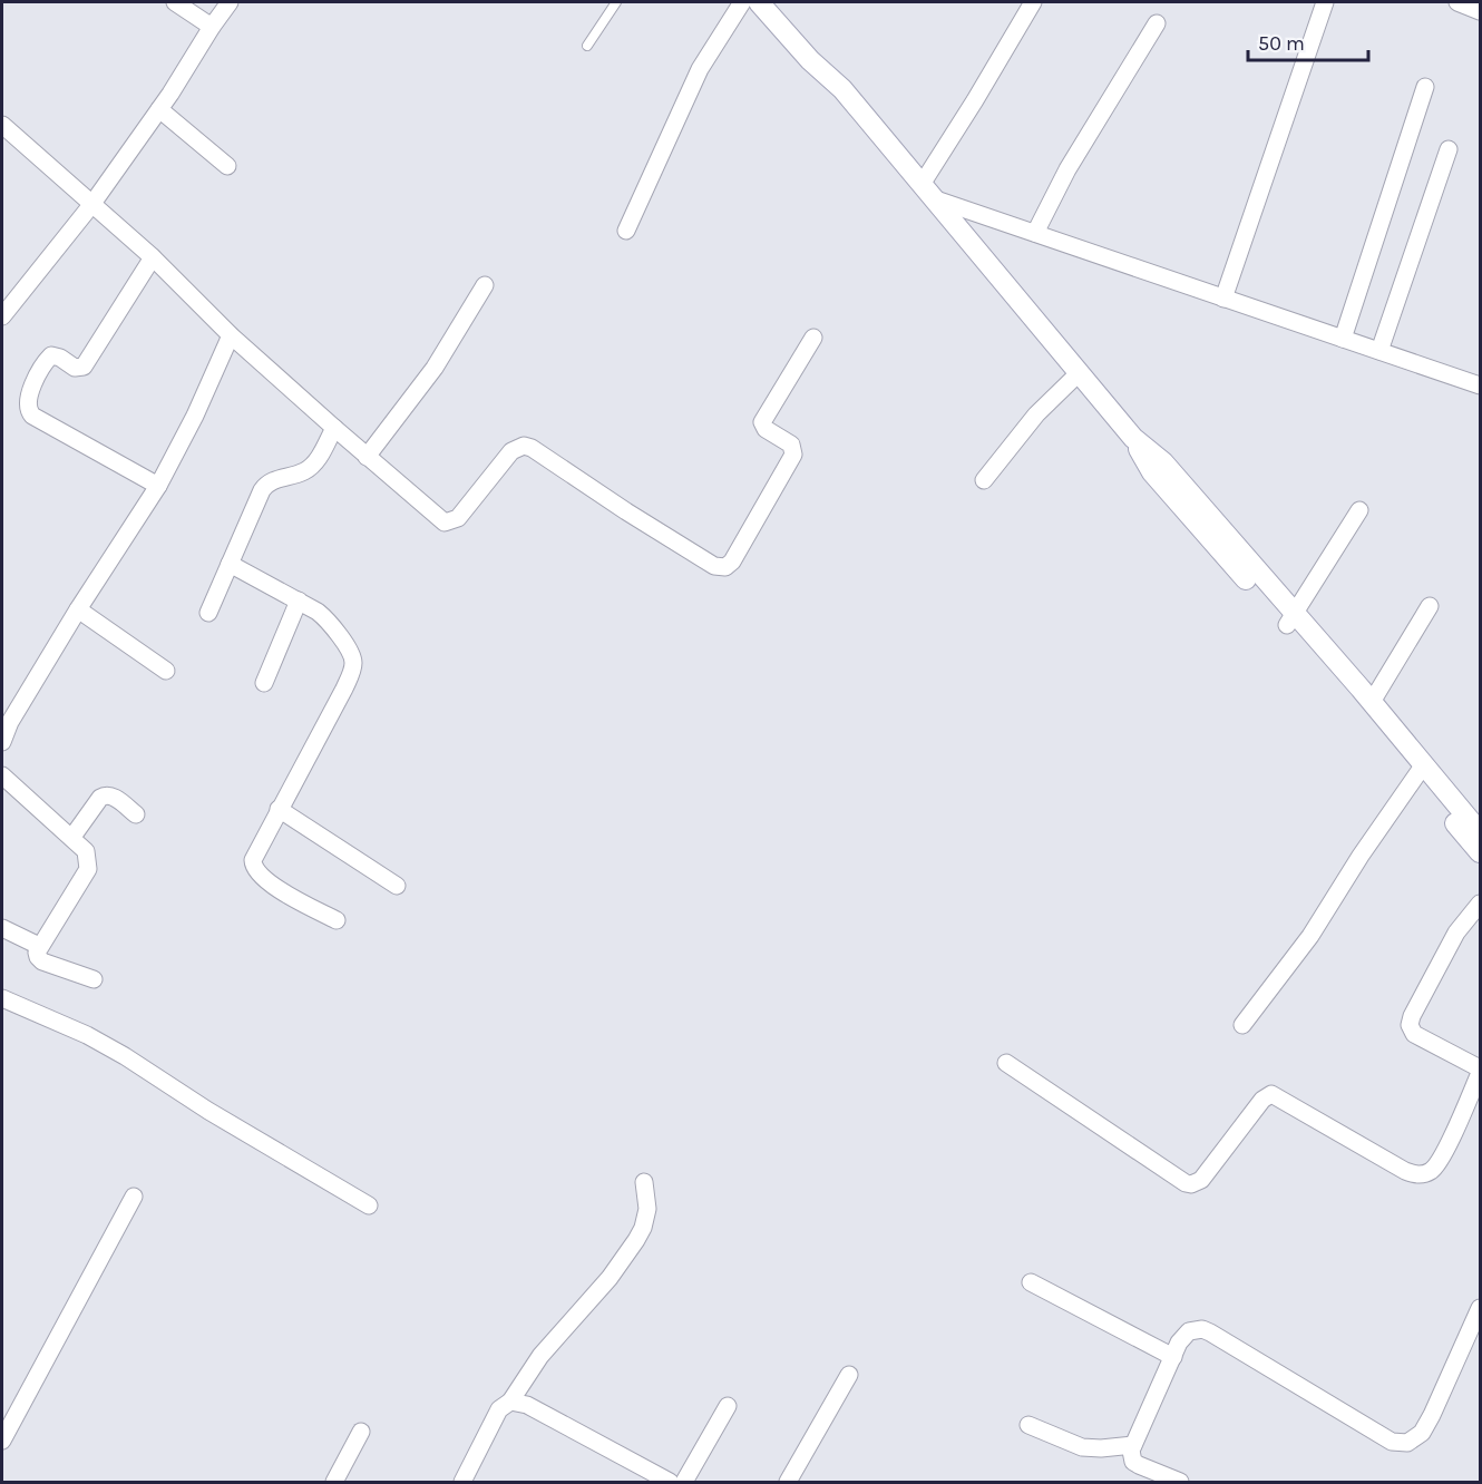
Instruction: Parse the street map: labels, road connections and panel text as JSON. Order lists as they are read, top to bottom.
{
  "scale_bar": "50 m"
}
